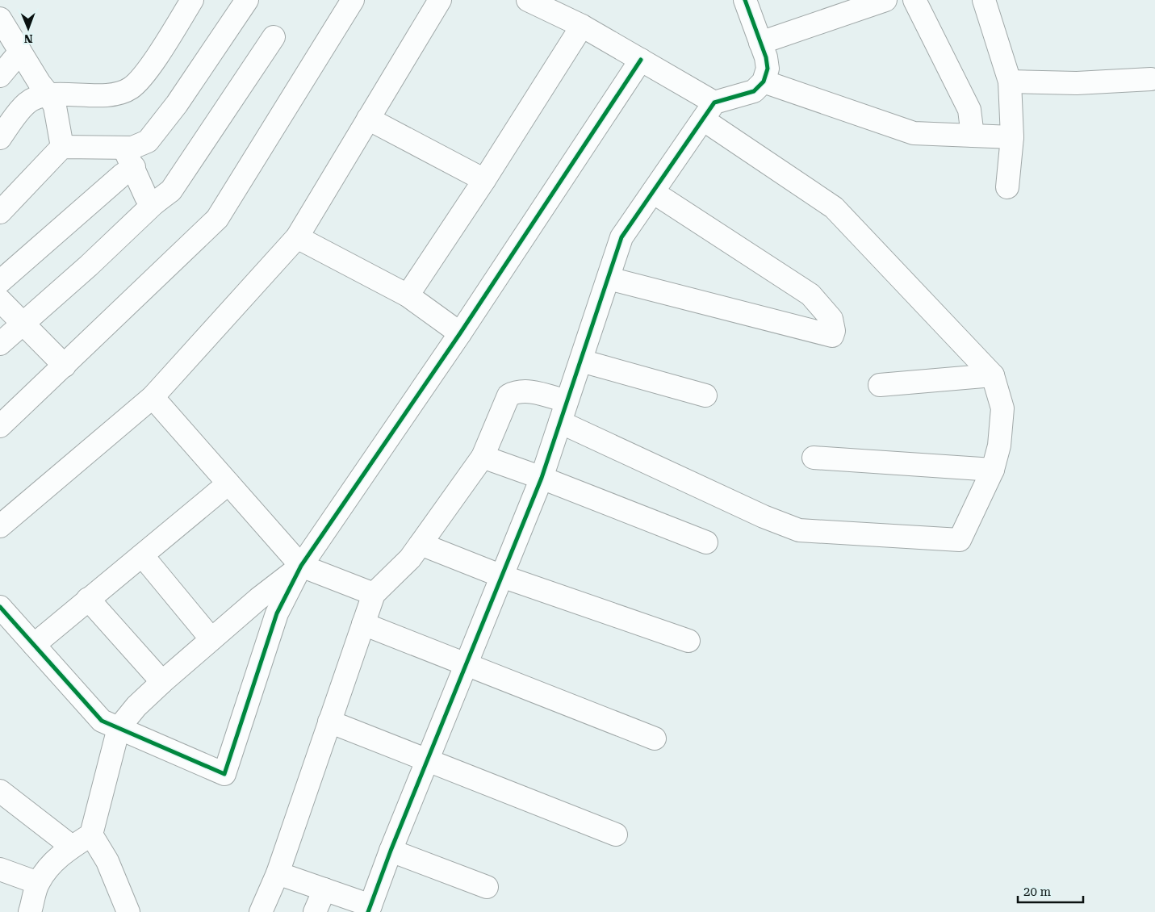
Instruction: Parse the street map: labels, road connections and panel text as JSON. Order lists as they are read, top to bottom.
{
  "scale_bar": "20 m",
  "north": "bottom"
}
